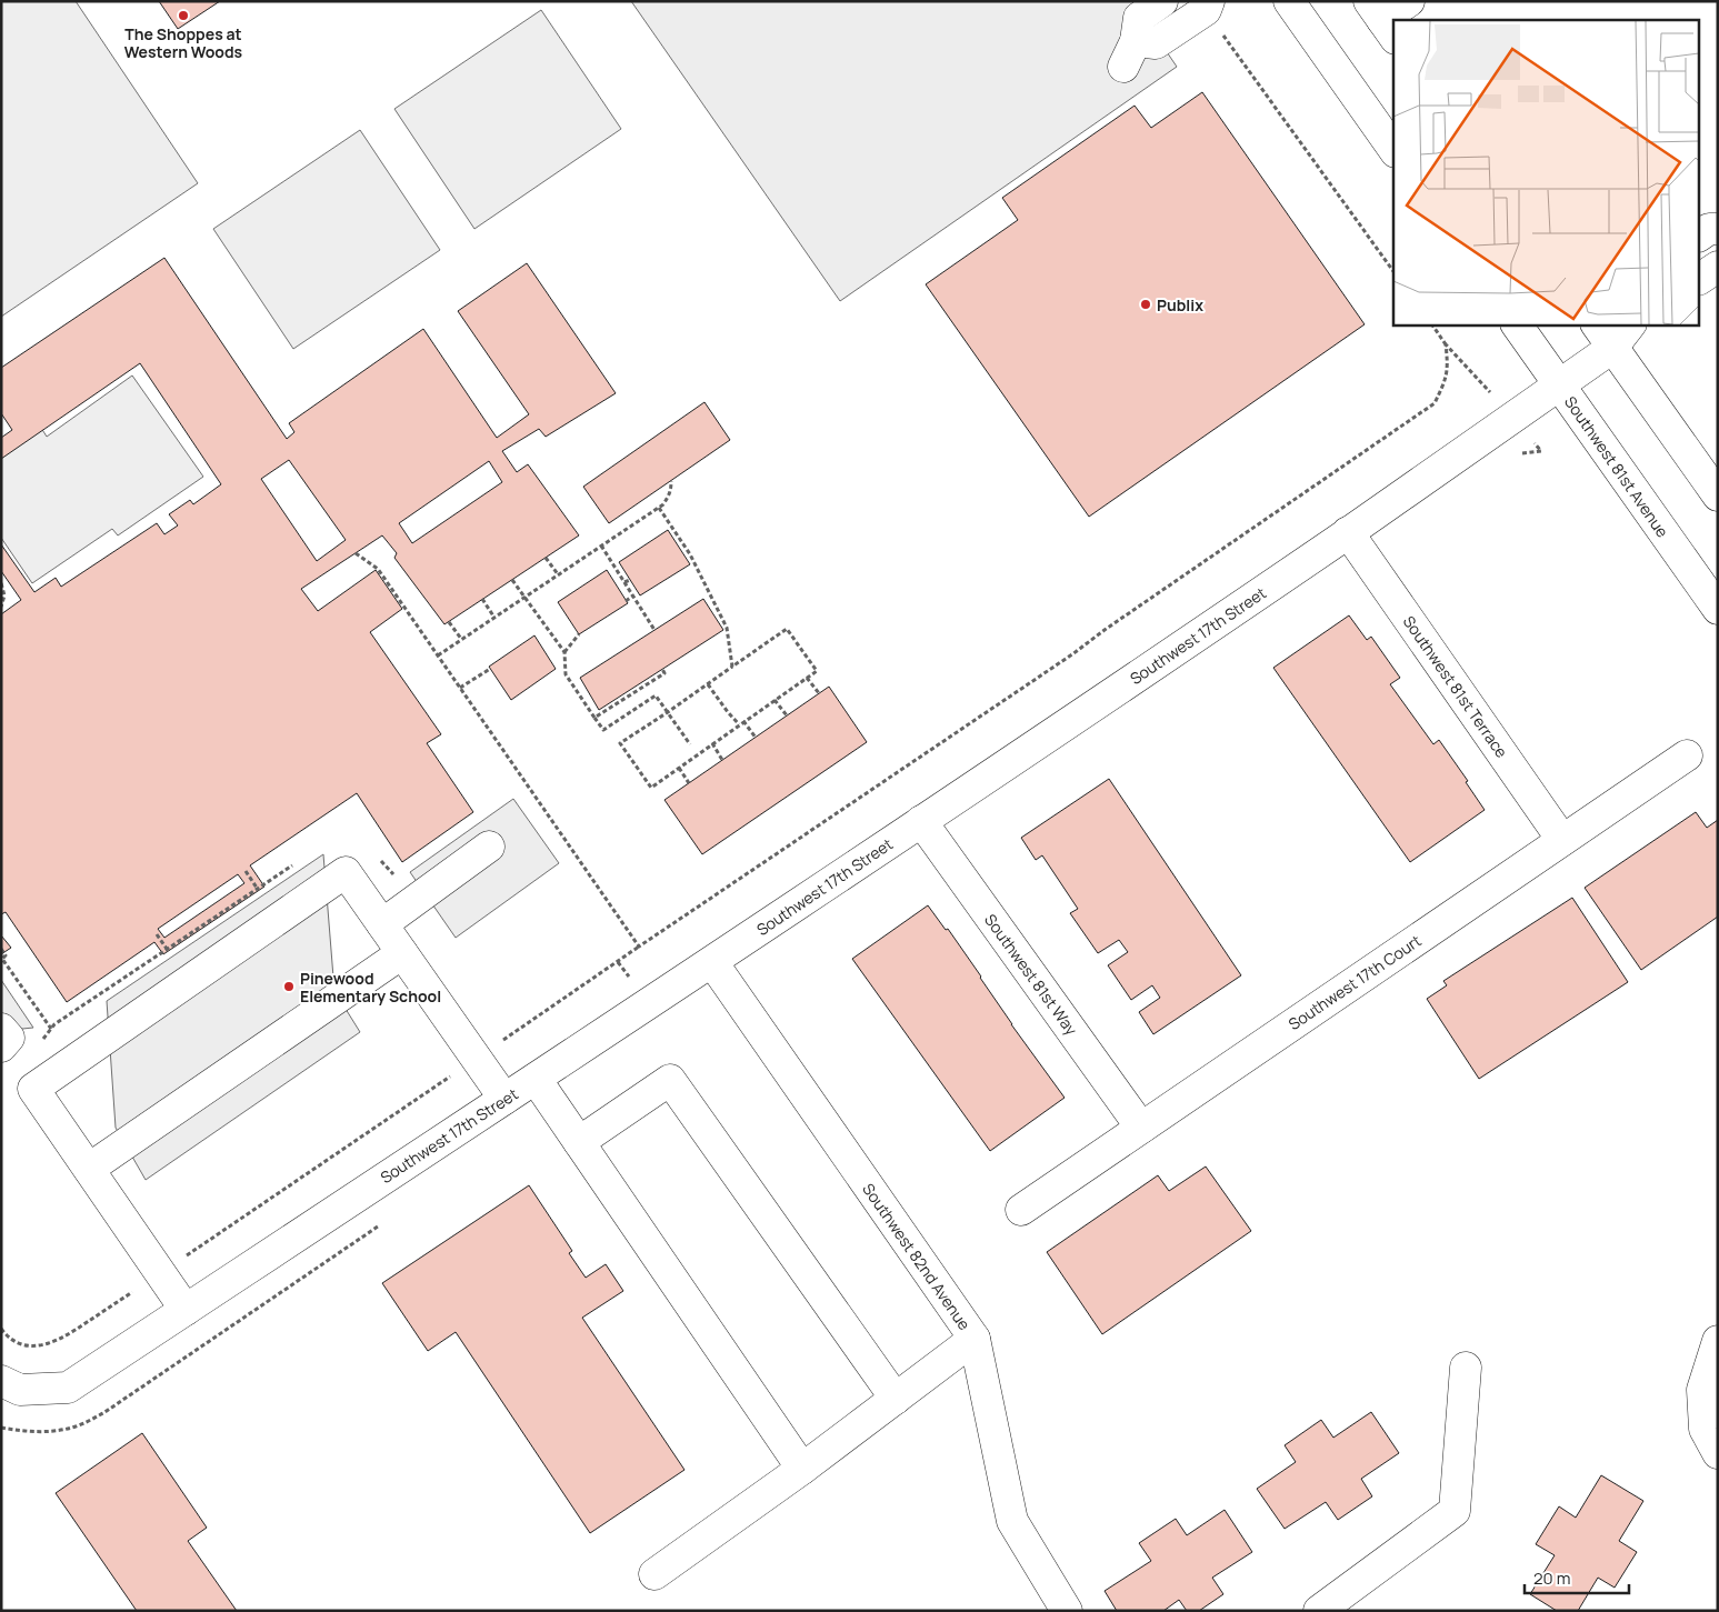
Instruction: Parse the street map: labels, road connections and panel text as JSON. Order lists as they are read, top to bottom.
{
  "streets": {
    "street": [
      "Southwest 81st Avenue",
      "Southwest 17th Street",
      "Southwest 81st Terrace",
      "Southwest 81st Way",
      "Southwest 17th Court",
      "Southwest 82nd Avenue"
    ]
  },
  "crossings": [
    ["Southwest 81st Avenue", "Southwest 17th Street"],
    ["Southwest 17th Street", "Southwest 81st Terrace"],
    ["Southwest 17th Street", "Southwest 81st Way"],
    ["Southwest 17th Street", "Southwest 82nd Avenue"],
    ["Southwest 81st Terrace", "Southwest 17th Court"],
    ["Southwest 81st Way", "Southwest 17th Court"]
  ],
  "places": ["The Shoppes at Western Woods", "Publix", "Pinewood Elementary School"],
  "scale_bar": "20 m"
}
